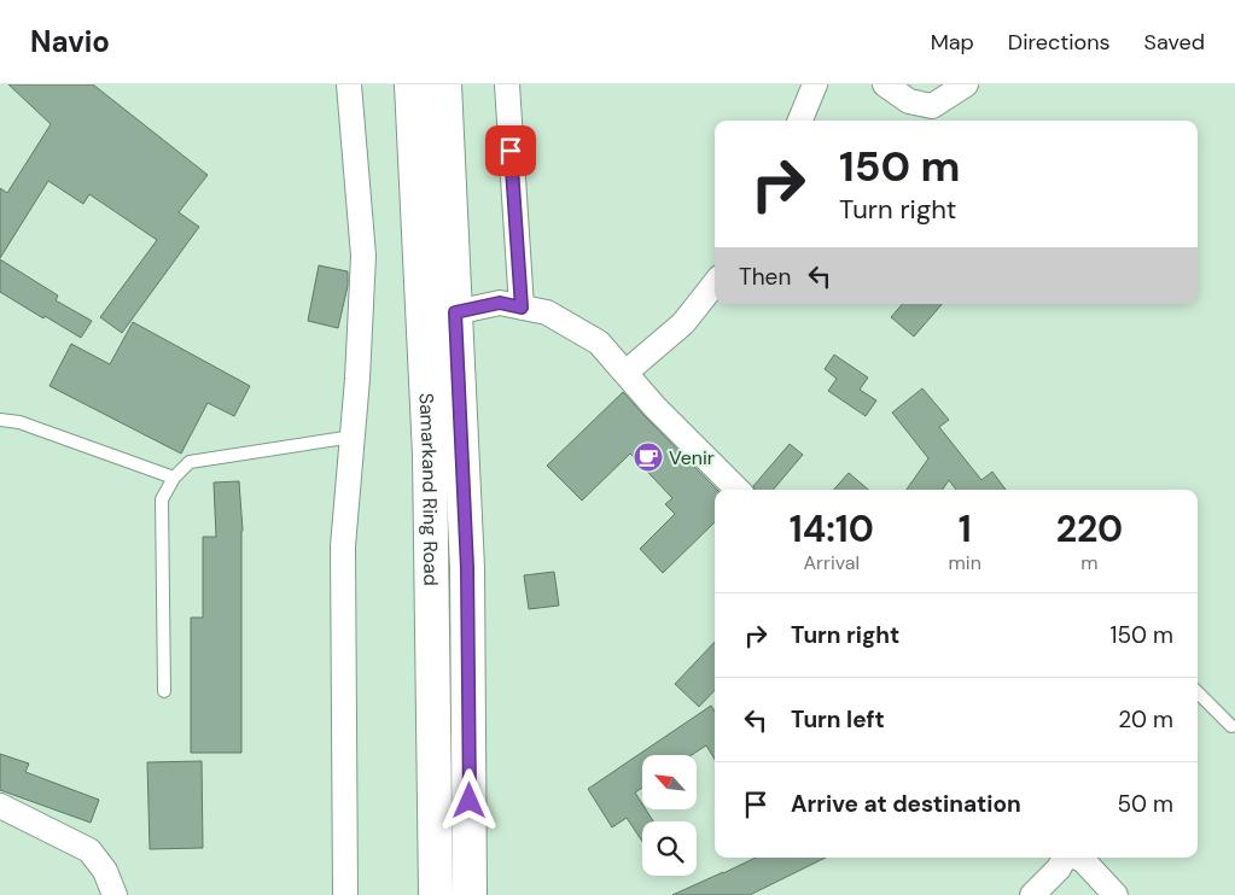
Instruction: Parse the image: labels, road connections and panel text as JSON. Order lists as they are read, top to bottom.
{
  "streets": {
    "highway": ["Samarkand Ring Road"]
  },
  "places": {
    "cafe": ["Venir"]
  },
  "north": "top left",
  "page": {
    "header": "Navio",
    "nav": ["Map", "Directions", "Saved"],
    "turn": ["150 m", "Turn right"],
    "then": "Then",
    "eta": [
      "14:10",
      "Arrival",
      "1",
      "min",
      "220",
      "m"
    ],
    "list": [
      {
        "name": "Turn right",
        "value": "150 m"
      },
      {
        "name": "Turn left",
        "value": "20 m"
      },
      {
        "name": "Arrive at destination",
        "value": "50 m"
      }
    ]
  }
}
